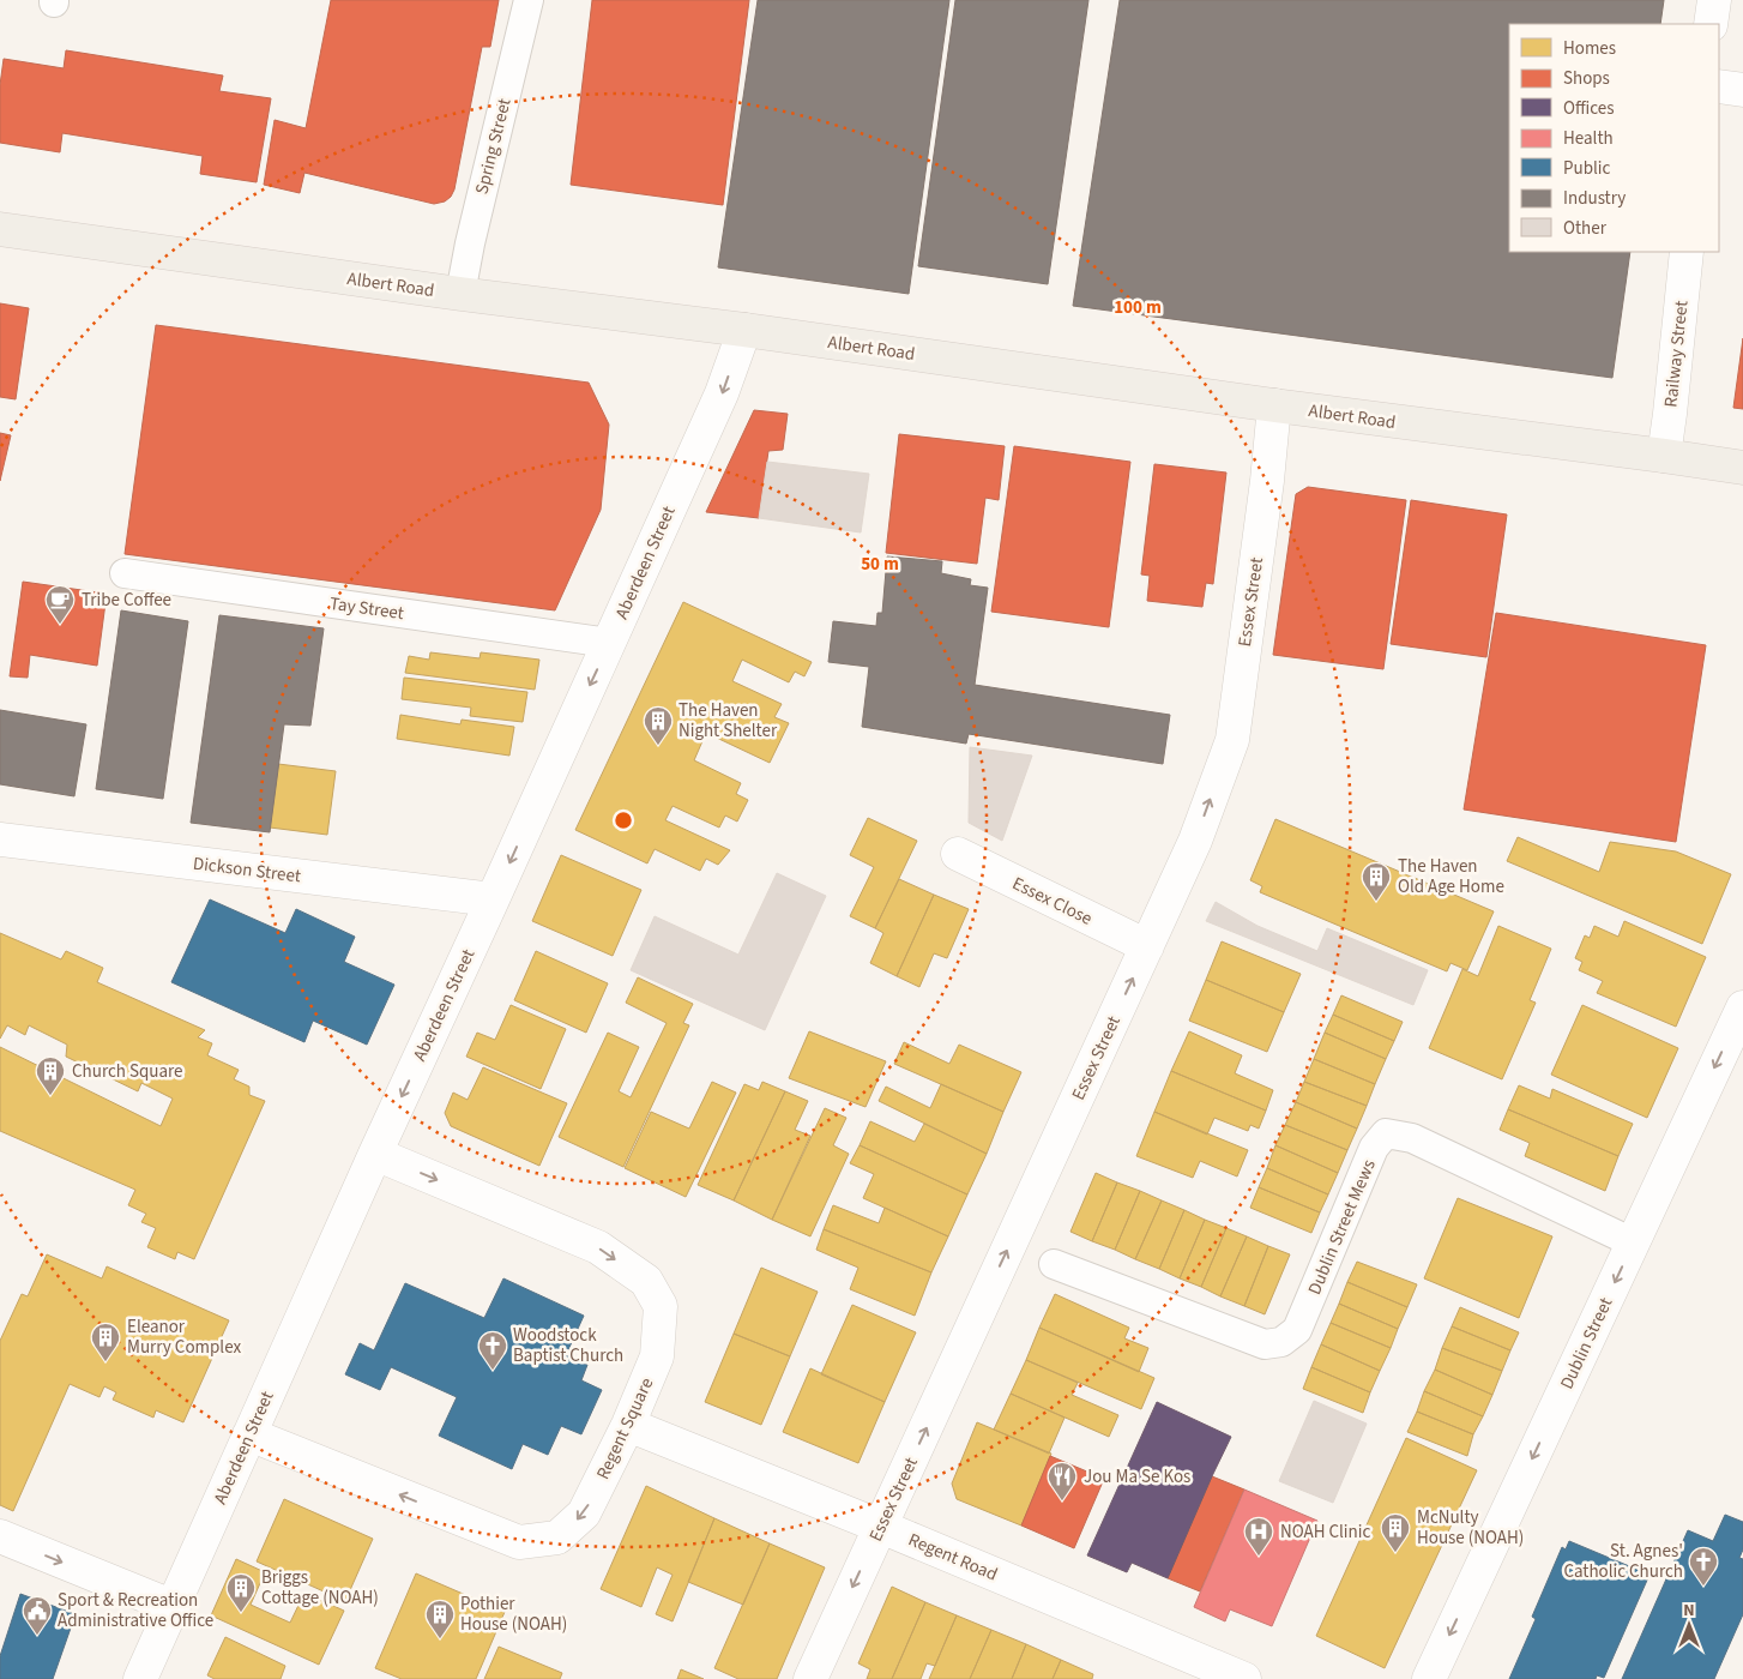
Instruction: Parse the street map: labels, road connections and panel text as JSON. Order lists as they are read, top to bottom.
{
  "streets": {
    "main road": ["Albert Road"],
    "street": [
      "Railway Street",
      "Aberdeen Street",
      "Essex Street",
      "Dickson Street",
      "Essex Close",
      "Dublin Street",
      "Regent Square",
      "Regent Road"
    ],
    "lane": ["Spring Street", "Tay Street", "Dublin Street Mews"]
  },
  "crossings": [
    ["Spring Street", "Albert Road"],
    ["Albert Road", "Railway Street"],
    ["Albert Road", "Aberdeen Street"],
    ["Albert Road", "Essex Street"],
    ["Aberdeen Street", "Tay Street"],
    ["Aberdeen Street", "Dickson Street"],
    ["Aberdeen Street", "Regent Square"],
    ["Essex Street", "Essex Close"],
    ["Essex Street", "Regent Road"],
    ["Dublin Street Mews", "Dublin Street"],
    ["Regent Square", "Regent Road"]
  ],
  "one_way": ["Aberdeen Street", "Dublin Street"],
  "places": {
    "cafe": ["Tribe Coffee"],
    "building": [
      "The Haven Night Shelter",
      "The Haven Old Age Home",
      "Church Square",
      "Eleanor Murry Complex",
      "McNulty House (NOAH)",
      "Briggs Cottage (NOAH)",
      "Pothier House (NOAH)"
    ],
    "church": ["Woodstock Baptist Church", "St. Agnes' Catholic Church"],
    "restaurant": ["Jou Ma Se Kos"],
    "hospital": ["NOAH Clinic"],
    "public building": ["Sport & Recreation Administrative Office"]
  },
  "legend": [
    "Homes",
    "Shops",
    "Offices",
    "Health",
    "Public",
    "Industry",
    "Other"
  ],
  "north": "top",
  "rings": ["100 m", "50 m"]
}
